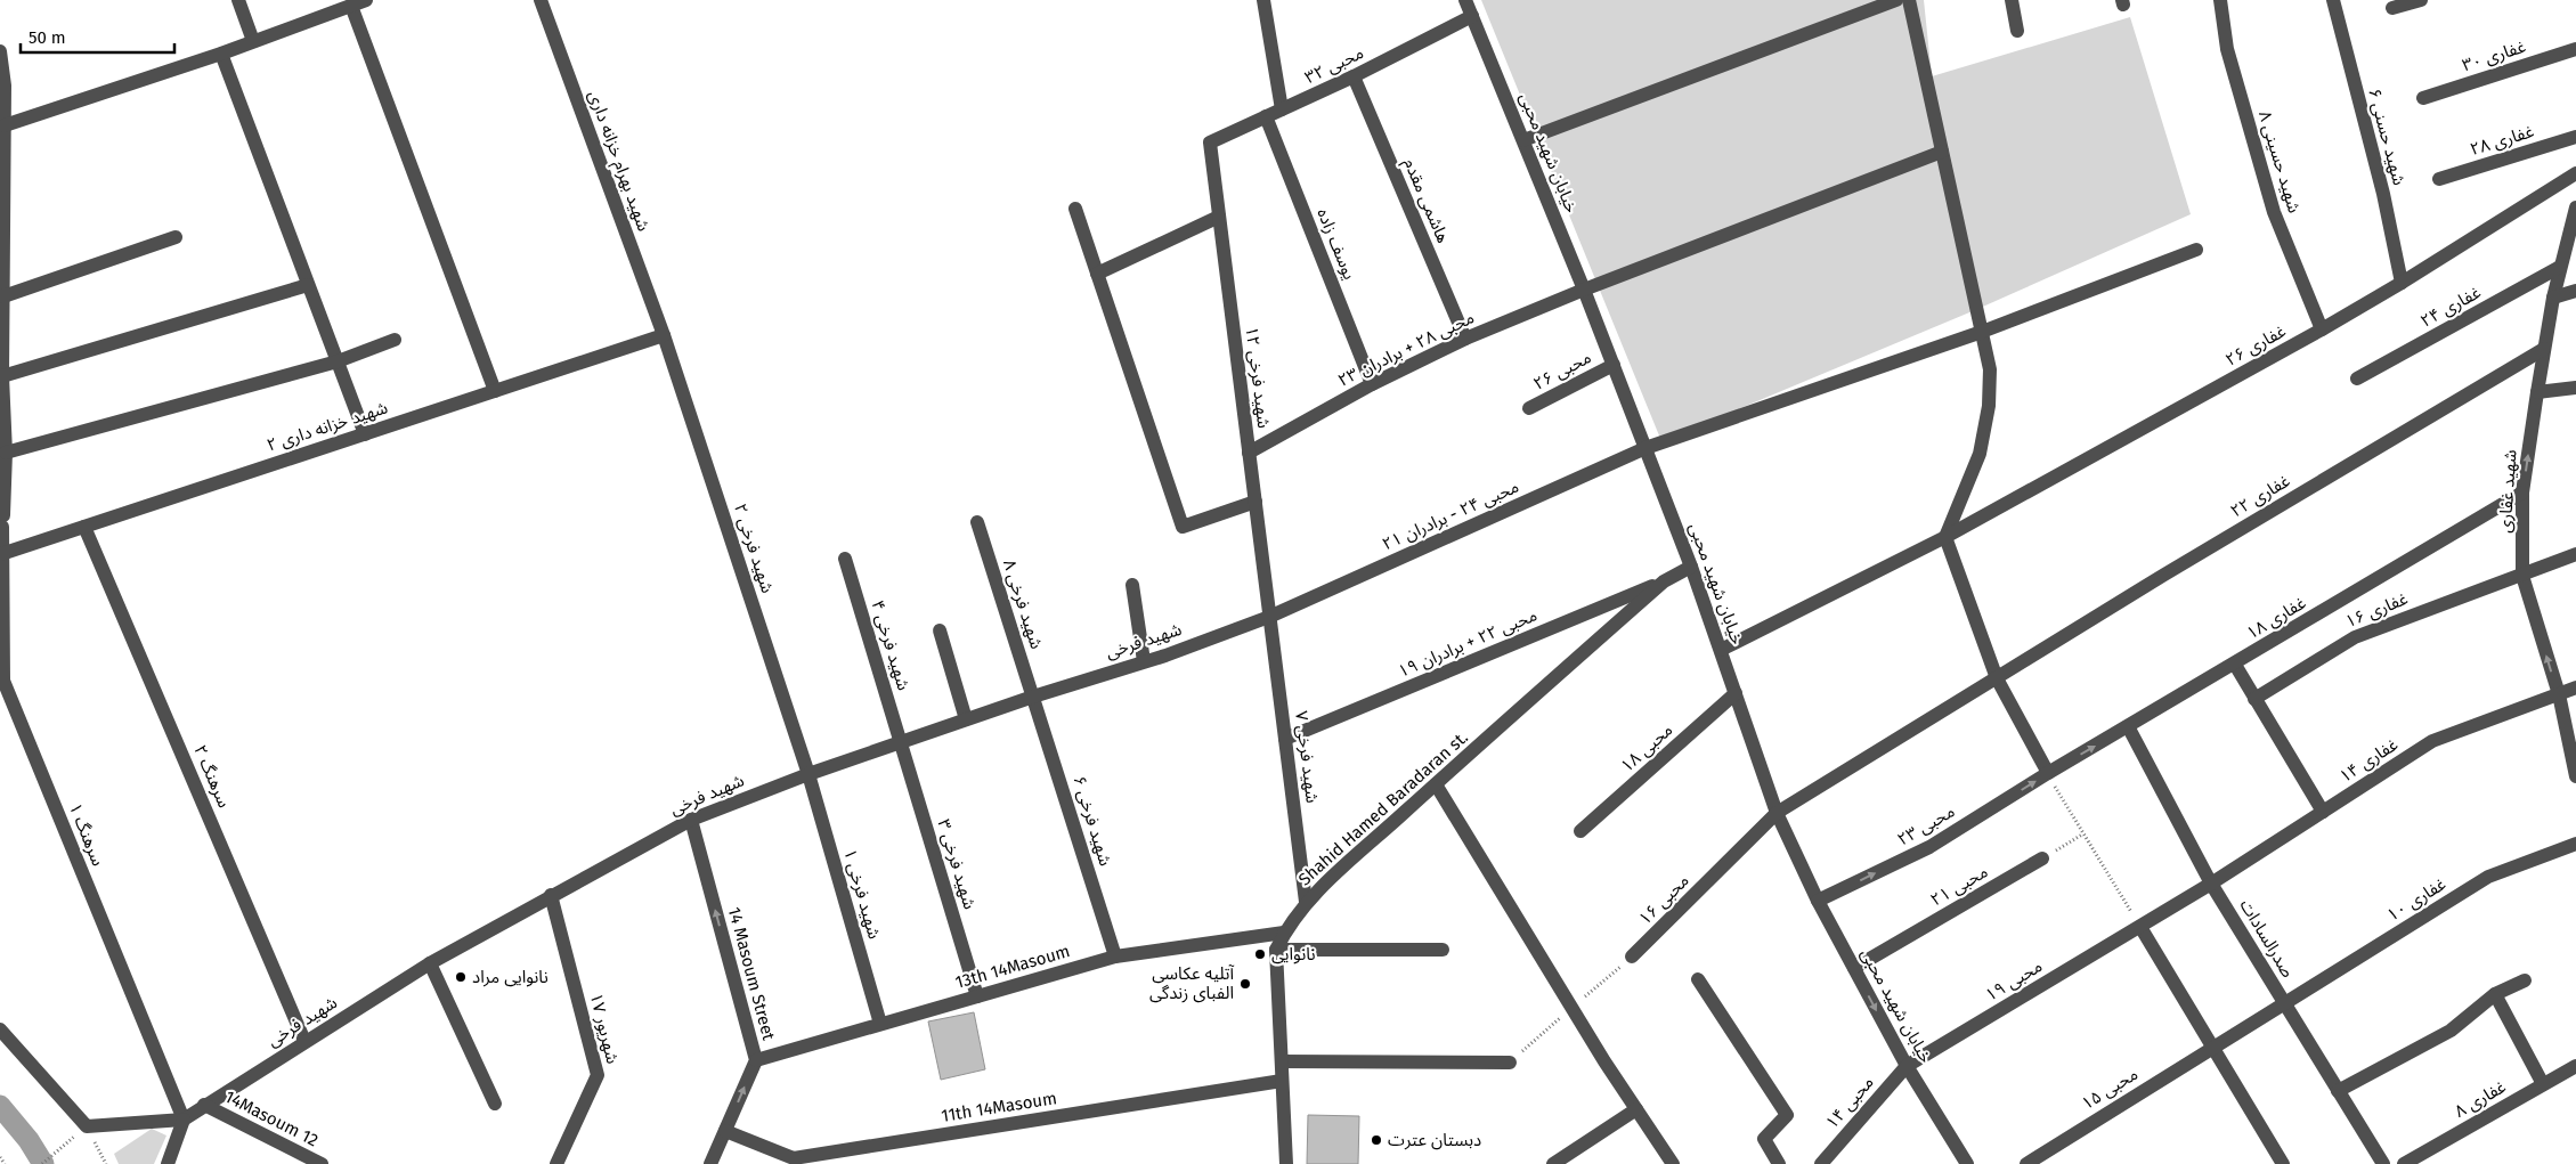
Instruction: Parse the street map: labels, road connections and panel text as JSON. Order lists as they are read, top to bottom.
{
  "streets": {
    "street": [
      "غفاری ۳۰",
      "محبی ۳۲",
      "شهید حسنی ۶",
      "غفاری ۲۸",
      "خیابان شهید محبی",
      "شهید بهرام خزانه داری",
      "شهید حسینی ۸",
      "هاشمی مقدم",
      "یوسف زاده",
      "غفاری ۲۴",
      "غفاری ۲۶",
      "محبی ۲۸ + برادران ۲۳",
      "محبی ۲۶",
      "شهید فرخی ۱۲",
      "شهید خزانه داری ۲",
      "شهید غفاری",
      "غفاری ۲۲",
      "محبی ۲۴ - برادران ۲۱",
      "شهید فرخی ۲",
      "شهید فرخی ۸",
      "غفاری ۱۶",
      "غفاری ۱۸",
      "شهید فرخی",
      "محبی ۲۲ + برادران ۱۹",
      "شهید فرخی ۴",
      "محبی ۱۸",
      "شهید فرخی ۷",
      "غفاری ۱۴",
      "سرهنگ ۲",
      "Shahid Hamed Baradaran st.",
      "شهید فرخی ۶",
      "محبی ۲۳",
      "سرهنگ ۱",
      "شهید فرخی ۳",
      "محبی ۲۱",
      "شهید فرخی ۱",
      "محبی ۱۶",
      "غفاری ۱۰",
      "صدرالسادات",
      "13th 14Masoum",
      "14 Masoum Street",
      "محبی ۱۹",
      "۱۷ شهریور",
      "محبی ۱۵",
      "غفاری ۸",
      "محبی ۱۴",
      "11th 14Masoum",
      "14Masoum 12"
    ]
  },
  "crossings": [
    ["محبی ۳۲", "خیابان شهید محبی"],
    ["محبی ۳۲", "هاشمی مقدم"],
    ["محبی ۳۲", "یوسف زاده"],
    ["محبی ۳۲", "شهید فرخی ۱۲"],
    ["شهید حسنی ۶", "غفاری ۲۶"],
    ["خیابان شهید محبی", "غفاری ۲۶"],
    ["خیابان شهید محبی", "محبی ۲۸ + برادران ۲۳"],
    ["خیابان شهید محبی", "محبی ۲۶"],
    ["خیابان شهید محبی", "غفاری ۲۲"],
    ["خیابان شهید محبی", "محبی ۲۴ - برادران ۲۱"],
    ["خیابان شهید محبی", "محبی ۱۸"],
    ["خیابان شهید محبی", "Shahid Hamed Baradaran st."],
    ["خیابان شهید محبی", "محبی ۲۳"],
    ["خیابان شهید محبی", "محبی ۲۱"],
    ["خیابان شهید محبی", "محبی ۱۶"],
    ["خیابان شهید محبی", "محبی ۱۹"],
    ["خیابان شهید محبی", "محبی ۱۴"],
    ["شهید بهرام خزانه داری", "شهید خزانه داری ۲"],
    ["شهید بهرام خزانه داری", "شهید فرخی ۲"],
    ["شهید حسینی ۸", "غفاری ۲۶"],
    ["هاشمی مقدم", "محبی ۲۸ + برادران ۲۳"],
    ["یوسف زاده", "محبی ۲۸ + برادران ۲۳"],
    ["غفاری ۲۴", "شهید غفاری"],
    ["محبی ۲۸ + برادران ۲۳", "شهید فرخی ۱۲"],
    ["شهید فرخی ۱۲", "محبی ۲۴ - برادران ۲۱"],
    ["شهید فرخی ۱۲", "شهید فرخی"],
    ["شهید فرخی ۱۲", "شهید فرخی ۷"],
    ["شهید خزانه داری ۲", "شهید فرخی ۲"],
    ["شهید خزانه داری ۲", "سرهنگ ۲"],
    ["شهید خزانه داری ۲", "سرهنگ ۱"],
    ["شهید غفاری", "غفاری ۲۲"],
    ["شهید غفاری", "غفاری ۱۶"],
    ["شهید غفاری", "غفاری ۱۸"],
    ["شهید غفاری", "غفاری ۱۴"],
    ["غفاری ۲۲", "محبی ۱۶"],
    ["محبی ۲۴ - برادران ۲۱", "شهید فرخی"],
    ["محبی ۲۴ - برادران ۲۱", "شهید فرخی ۷"],
    ["شهید فرخی ۲", "شهید فرخی"],
    ["شهید فرخی ۲", "شهید فرخی ۱"],
    ["شهید فرخی ۸", "شهید فرخی"],
    ["شهید فرخی ۸", "شهید فرخی ۶"],
    ["غفاری ۱۸", "محبی ۲۳"],
    ["غفاری ۱۸", "صدرالسادات"],
    ["شهید فرخی", "شهید فرخی ۴"],
    ["شهید فرخی", "شهید فرخی ۷"],
    ["شهید فرخی", "سرهنگ ۲"],
    ["شهید فرخی", "شهید فرخی ۶"],
    ["شهید فرخی", "سرهنگ ۱"],
    ["شهید فرخی", "شهید فرخی ۳"],
    ["شهید فرخی", "شهید فرخی ۱"],
    ["شهید فرخی", "14 Masoum Street"],
    ["شهید فرخی", "۱۷ شهریور"],
    ["شهید فرخی", "14Masoum 12"],
    ["محبی ۲۲ + برادران ۱۹", "شهید فرخی ۷"],
    ["محبی ۲۲ + برادران ۱۹", "Shahid Hamed Baradaran st."],
    ["شهید فرخی ۴", "شهید فرخی ۳"],
    ["شهید فرخی ۷", "Shahid Hamed Baradaran st."],
    ["غفاری ۱۴", "صدرالسادات"],
    ["غفاری ۱۴", "محبی ۱۹"],
    ["Shahid Hamed Baradaran st.", "13th 14Masoum"],
    ["Shahid Hamed Baradaran st.", "11th 14Masoum"],
    ["شهید فرخی ۶", "13th 14Masoum"],
    ["شهید فرخی ۳", "13th 14Masoum"],
    ["شهید فرخی ۱", "13th 14Masoum"],
    ["غفاری ۱۰", "صدرالسادات"],
    ["غفاری ۱۰", "محبی ۱۵"],
    ["صدرالسادات", "محبی ۱۹"],
    ["13th 14Masoum", "14 Masoum Street"],
    ["14 Masoum Street", "11th 14Masoum"],
    ["محبی ۱۹", "محبی ۱۴"]
  ],
  "one_way": ["شهید غفاری", "محبی ۲۳", "14 Masoum Street"],
  "places": [
    "نانوایی",
    "نانوایی مراد",
    "آتلیه عکاسی الفبای زندگی",
    "دبستان عترت"
  ],
  "scale_bar": "50 m"
}
